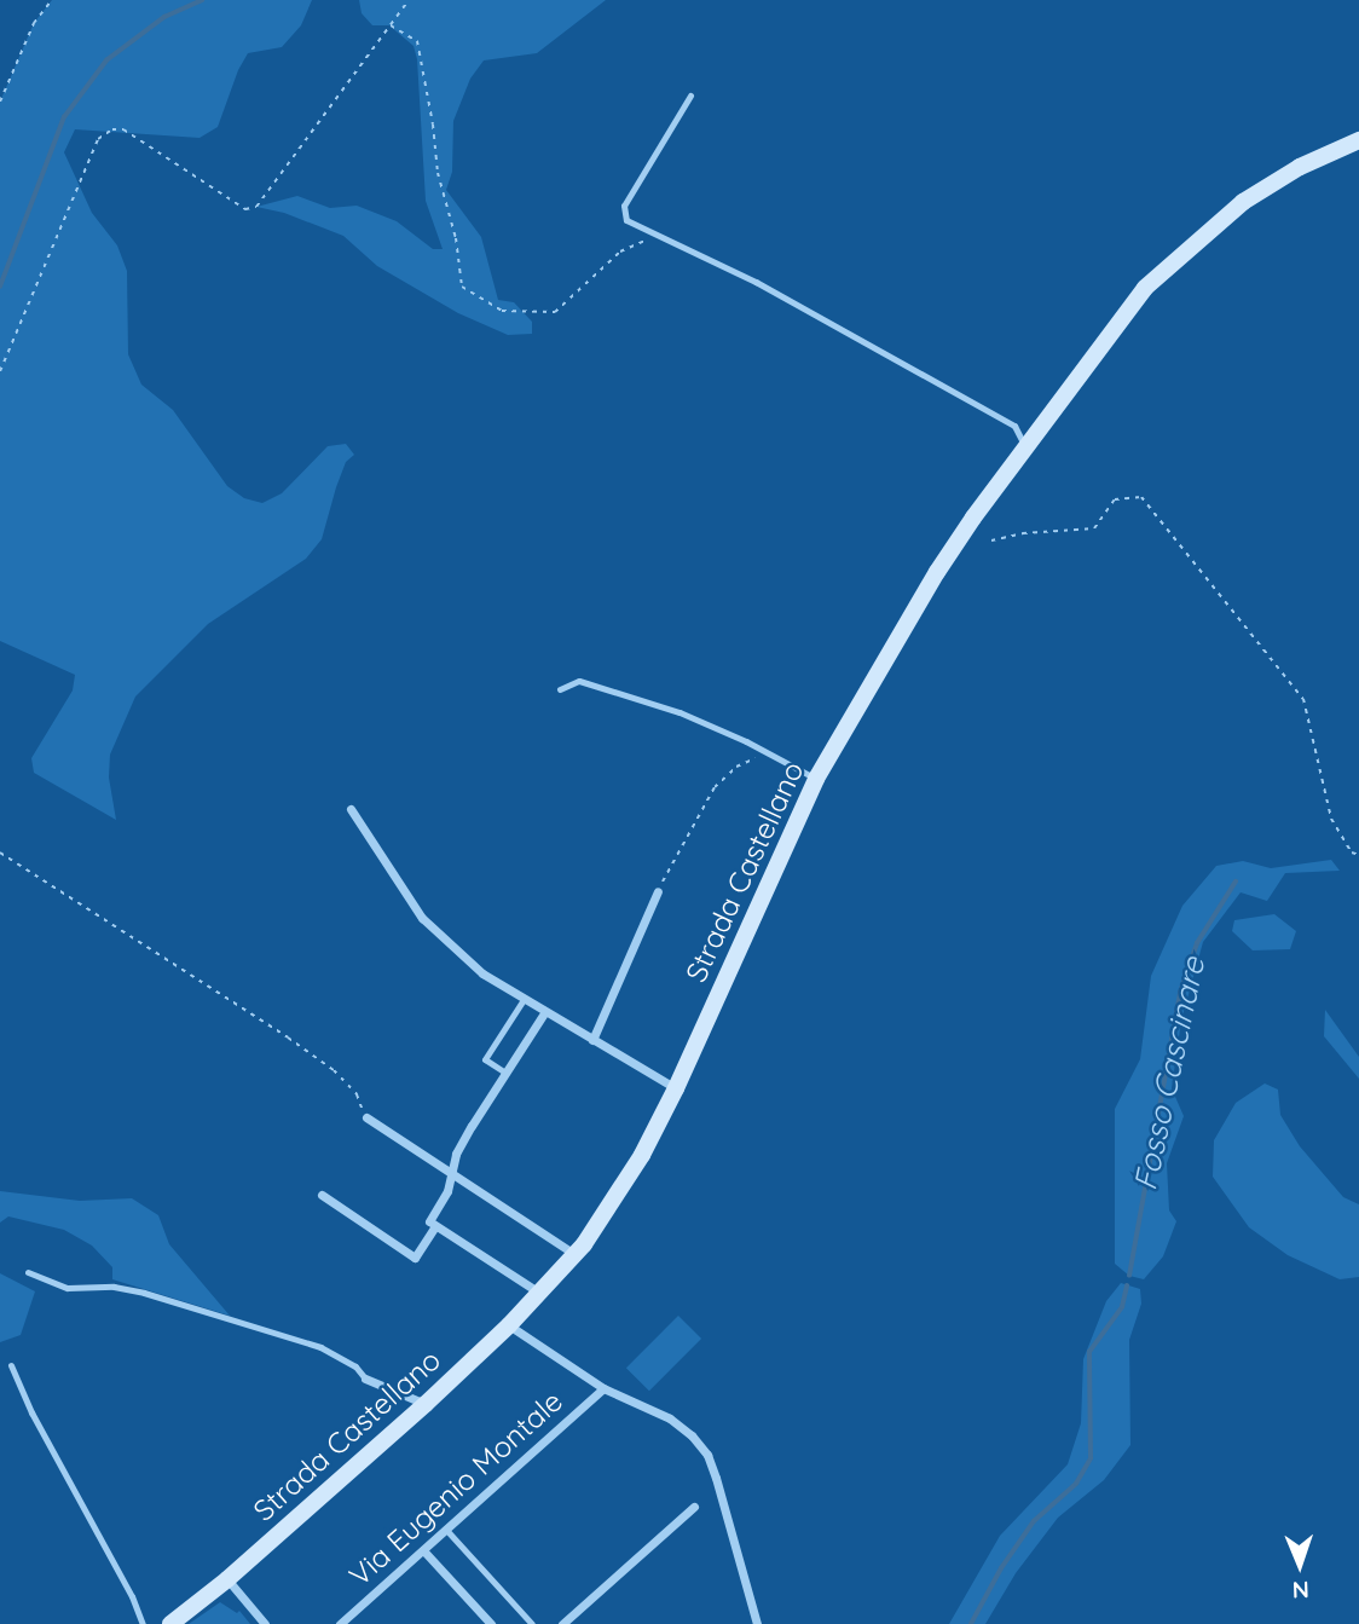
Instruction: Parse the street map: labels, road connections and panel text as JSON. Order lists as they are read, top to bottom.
{
  "streets": {
    "street": ["Strada Castellano", "Via Eugenio Montale"]
  },
  "water": ["Fosso Cascinare"],
  "north": "bottom"
}
